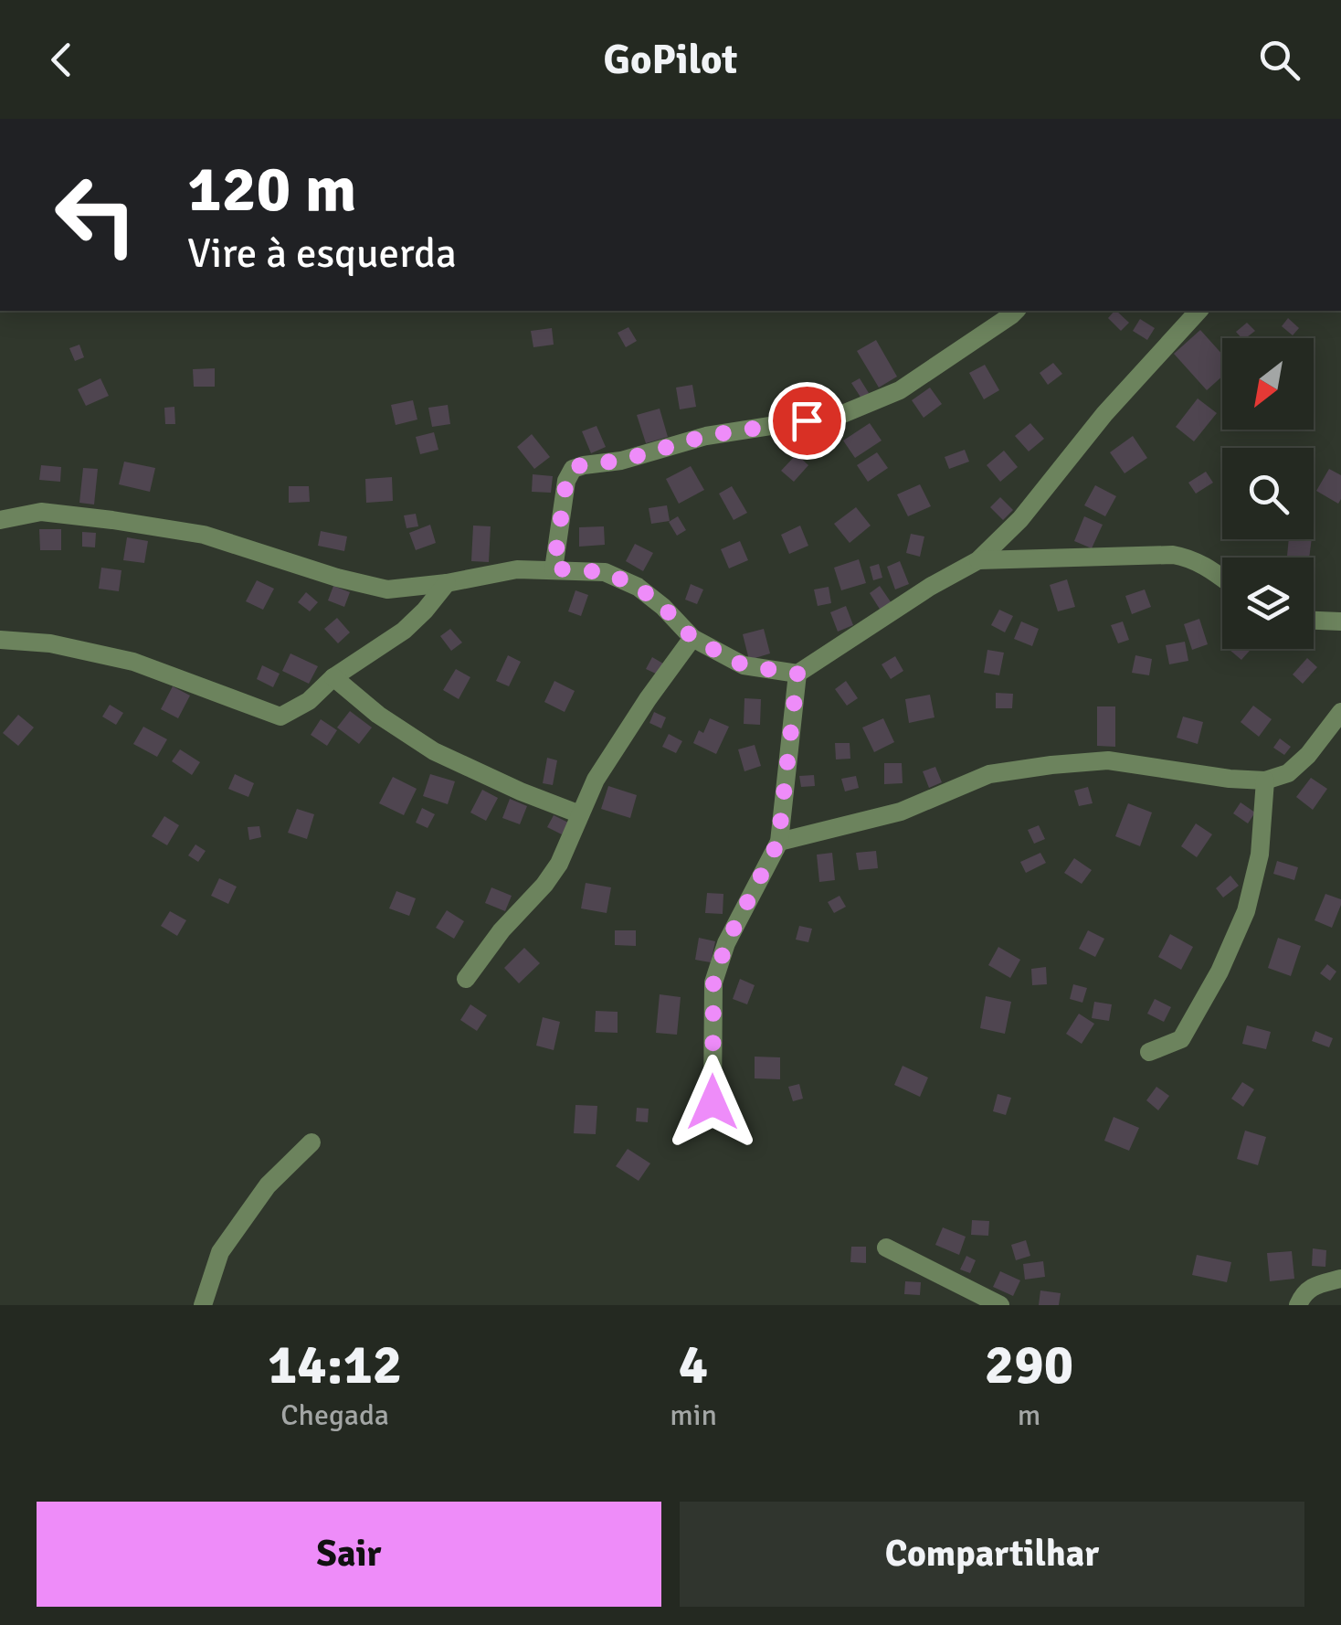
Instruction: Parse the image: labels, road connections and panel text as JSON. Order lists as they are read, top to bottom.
{
  "north": "bottom left",
  "page": {
    "header": "GoPilot",
    "turn": ["120 m", "Vire à esquerda"],
    "eta": [
      "14:12",
      "Chegada",
      "4",
      "min",
      "290",
      "m"
    ],
    "buttons": ["Sair", "Compartilhar"]
  }
}
